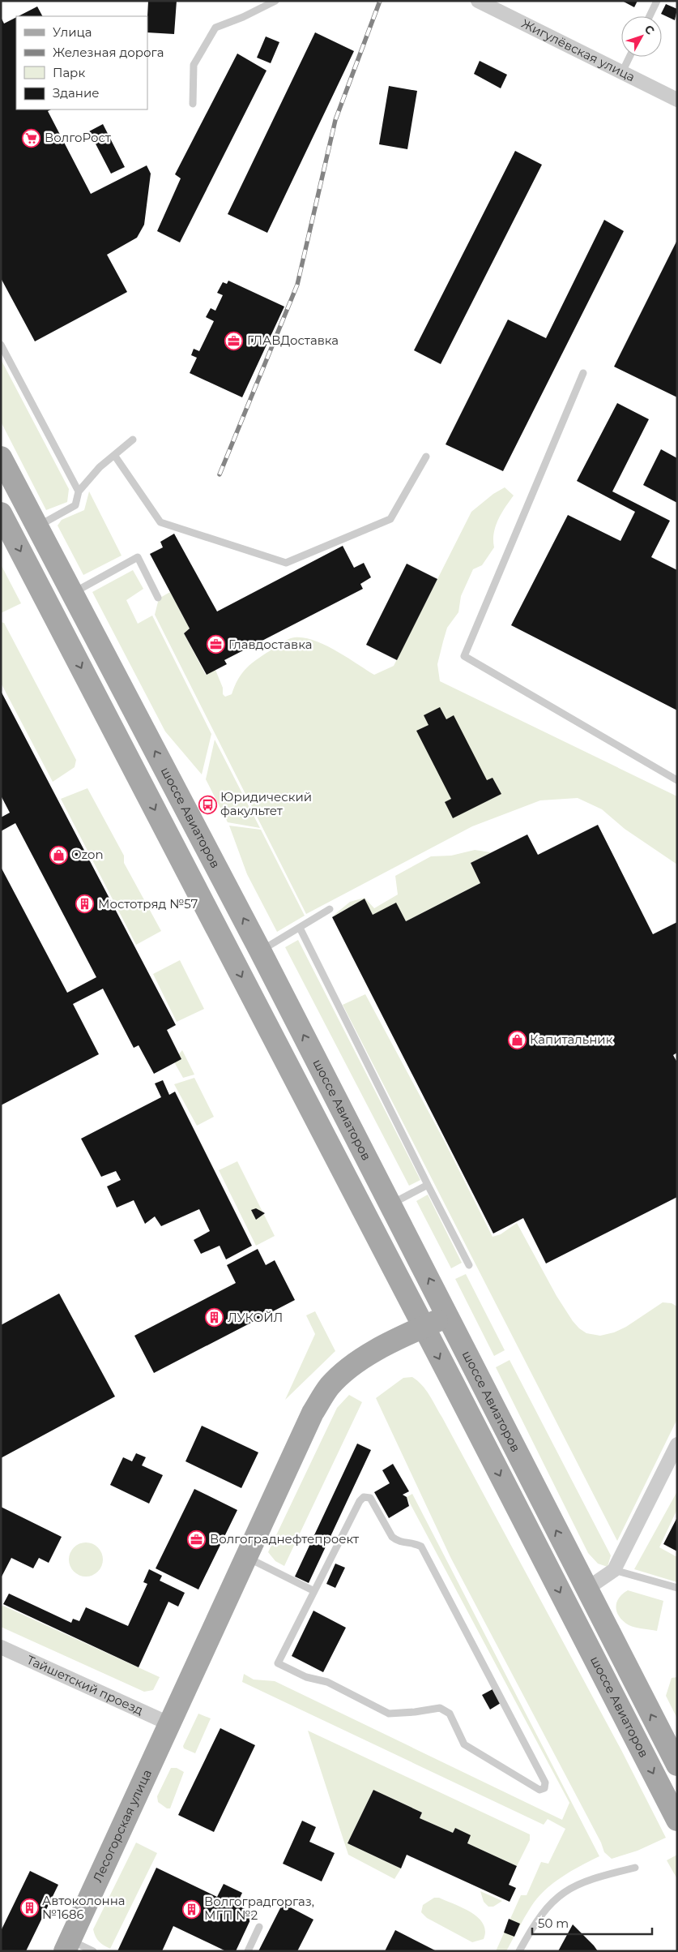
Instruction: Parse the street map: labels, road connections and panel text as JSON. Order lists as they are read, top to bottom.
{
  "streets": {
    "main road": ["шоссе Авиаторов", "Лесогорская улица"],
    "street": ["Жигулёвская улица", "Тайшетский проезд"]
  },
  "crossings": [
    ["шоссе Авиаторов", "Лесогорская улица"],
    ["Тайшетский проезд", "Лесогорская улица"]
  ],
  "places": {
    "supermarket": ["ВолгоРост"],
    "office": ["ГЛАВДоставка", "Главдоставка", "Волгограднефтепроект"],
    "bus stop": ["Юридический факультет"],
    "shop": ["Ozon", "Капитальник"],
    "building": [
      "Мостотряд №57",
      "ЛУКОЙЛ",
      "Автоколонна №1686",
      "Волгоградгоргаз, МГП №2"
    ]
  },
  "legend": [
    "Улица",
    "Железная дорога",
    "Парк",
    "Здание"
  ],
  "scale_bar": "50 m",
  "north": "top right"
}
